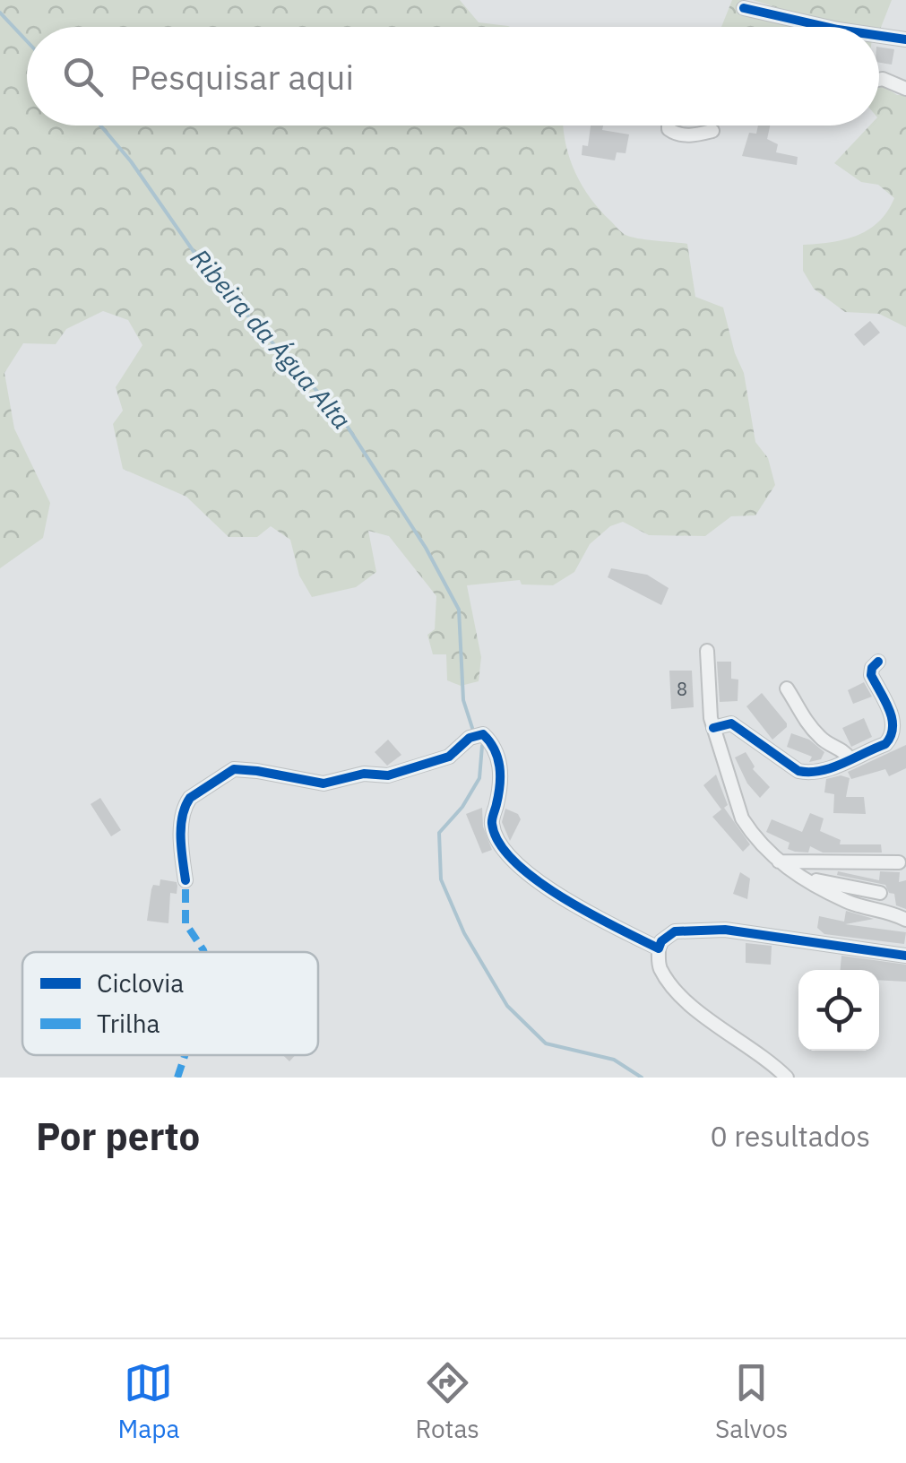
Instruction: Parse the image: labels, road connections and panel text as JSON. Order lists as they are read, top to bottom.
{
  "water": ["Ribeira da Água Alta"],
  "house_numbers": ["8"],
  "legend": ["Ciclovia", "Trilha"],
  "page": {
    "search": "Pesquisar aqui",
    "heading": ["Por perto", "0 resultados"],
    "nav": ["Mapa", "Rotas", "Salvos"]
  }
}
